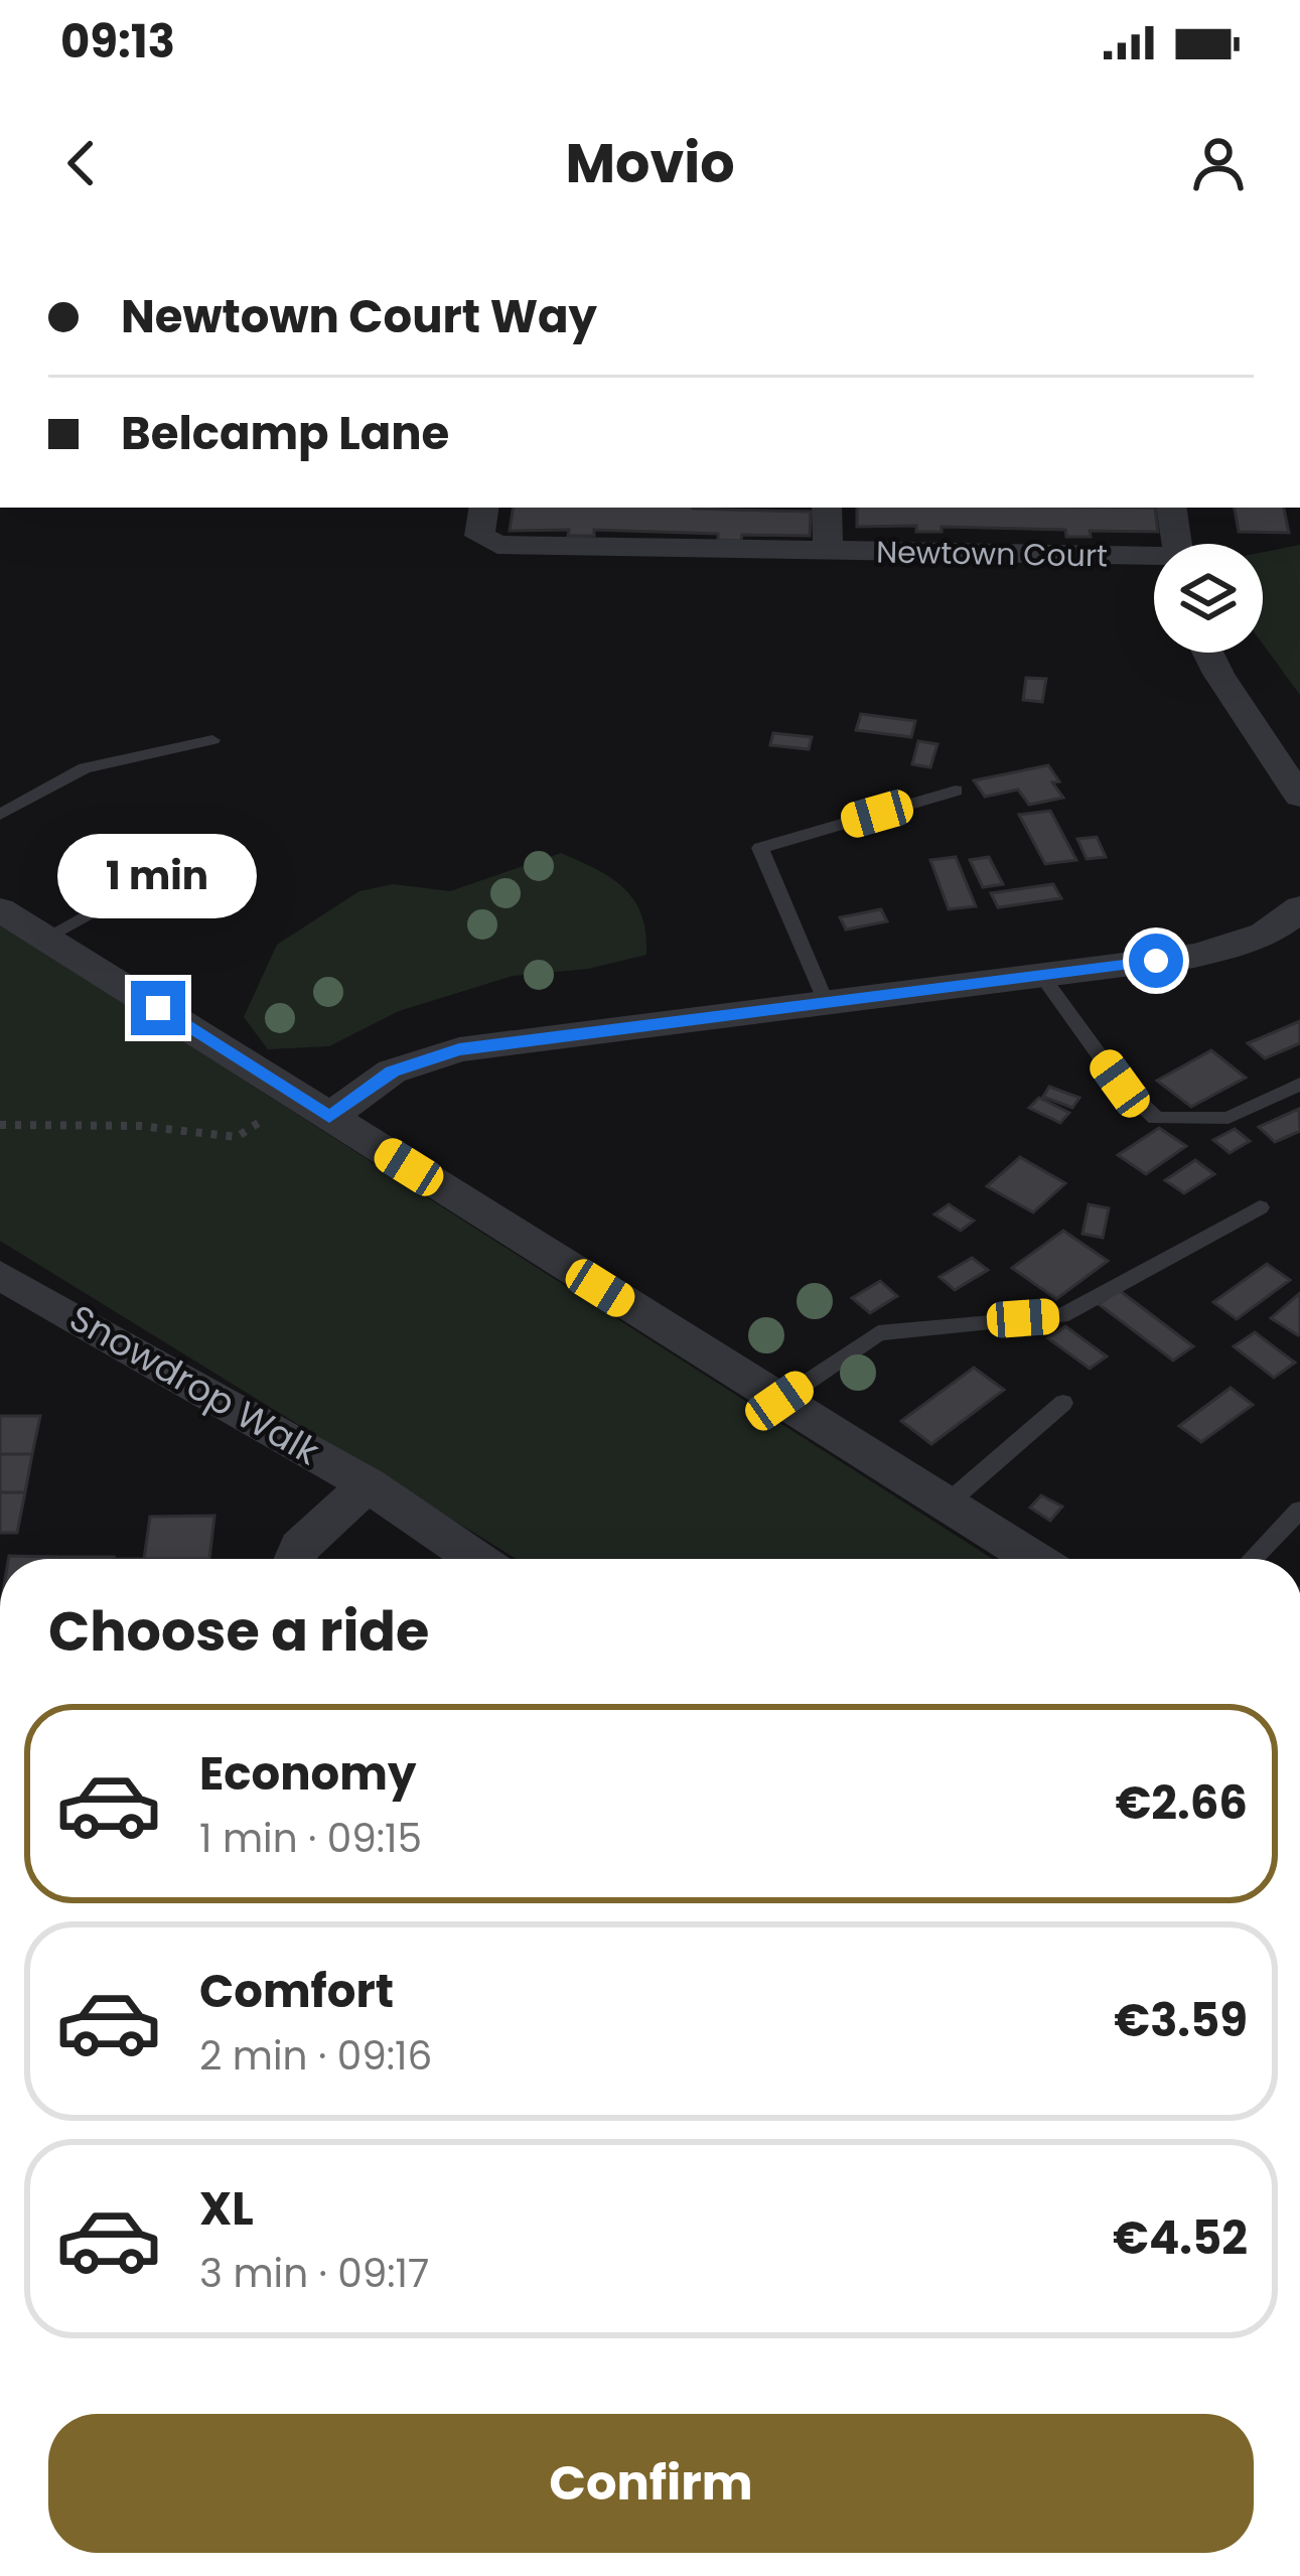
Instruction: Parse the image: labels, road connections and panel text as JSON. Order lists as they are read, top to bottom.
{
  "streets": {
    "street": ["Newtown Court", "Snowdrop Walk"]
  },
  "page": {
    "status": "09:13",
    "header": "Movio",
    "banner": ["Newtown Court Way", "Belcamp Lane"],
    "bubble": "1 min",
    "heading": "Choose a ride",
    "list": [
      {
        "name": "Economy",
        "note": "1 min · 09:15",
        "value": "€2.66"
      },
      {
        "name": "Comfort",
        "note": "2 min · 09:16",
        "value": "€3.59"
      },
      {
        "name": "XL",
        "note": "3 min · 09:17",
        "value": "€4.52"
      }
    ],
    "buttons": "Confirm"
  }
}
